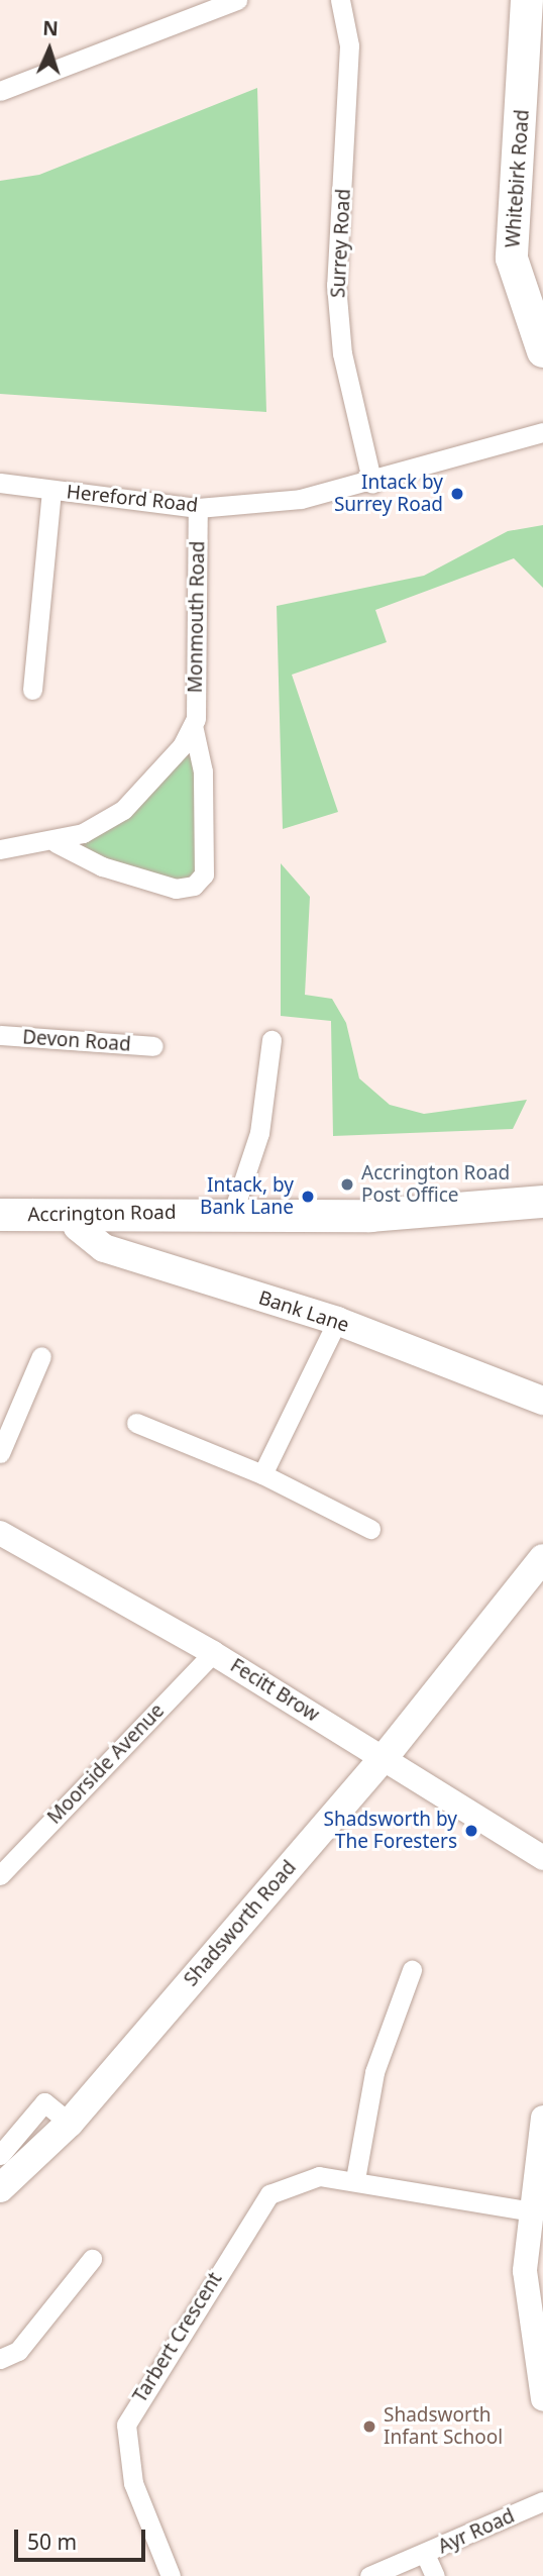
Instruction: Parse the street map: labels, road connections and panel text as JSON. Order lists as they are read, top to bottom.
{
  "streets": {
    "main road": [
      "Whitebirk Road",
      "Accrington Road",
      "Bank Lane",
      "Shadsworth Road"
    ],
    "street": [
      "Surrey Road",
      "Hereford Road",
      "Monmouth Road",
      "Devon Road",
      "Fecitt Brow",
      "Moorside Avenue",
      "Tarbert Crescent",
      "Ayr Road"
    ]
  },
  "crossings": [
    ["Surrey Road", "Hereford Road"],
    ["Hereford Road", "Monmouth Road"],
    ["Accrington Road", "Bank Lane"],
    ["Fecitt Brow", "Moorside Avenue"],
    ["Fecitt Brow", "Shadsworth Road"]
  ],
  "places": [
    "Intack by Surrey Road",
    "Accrington Road Post Office",
    "Intack, by Bank Lane",
    "Shadsworth by The Foresters",
    "Shadsworth Infant School"
  ],
  "scale_bar": "50 m",
  "north": "top"
}
